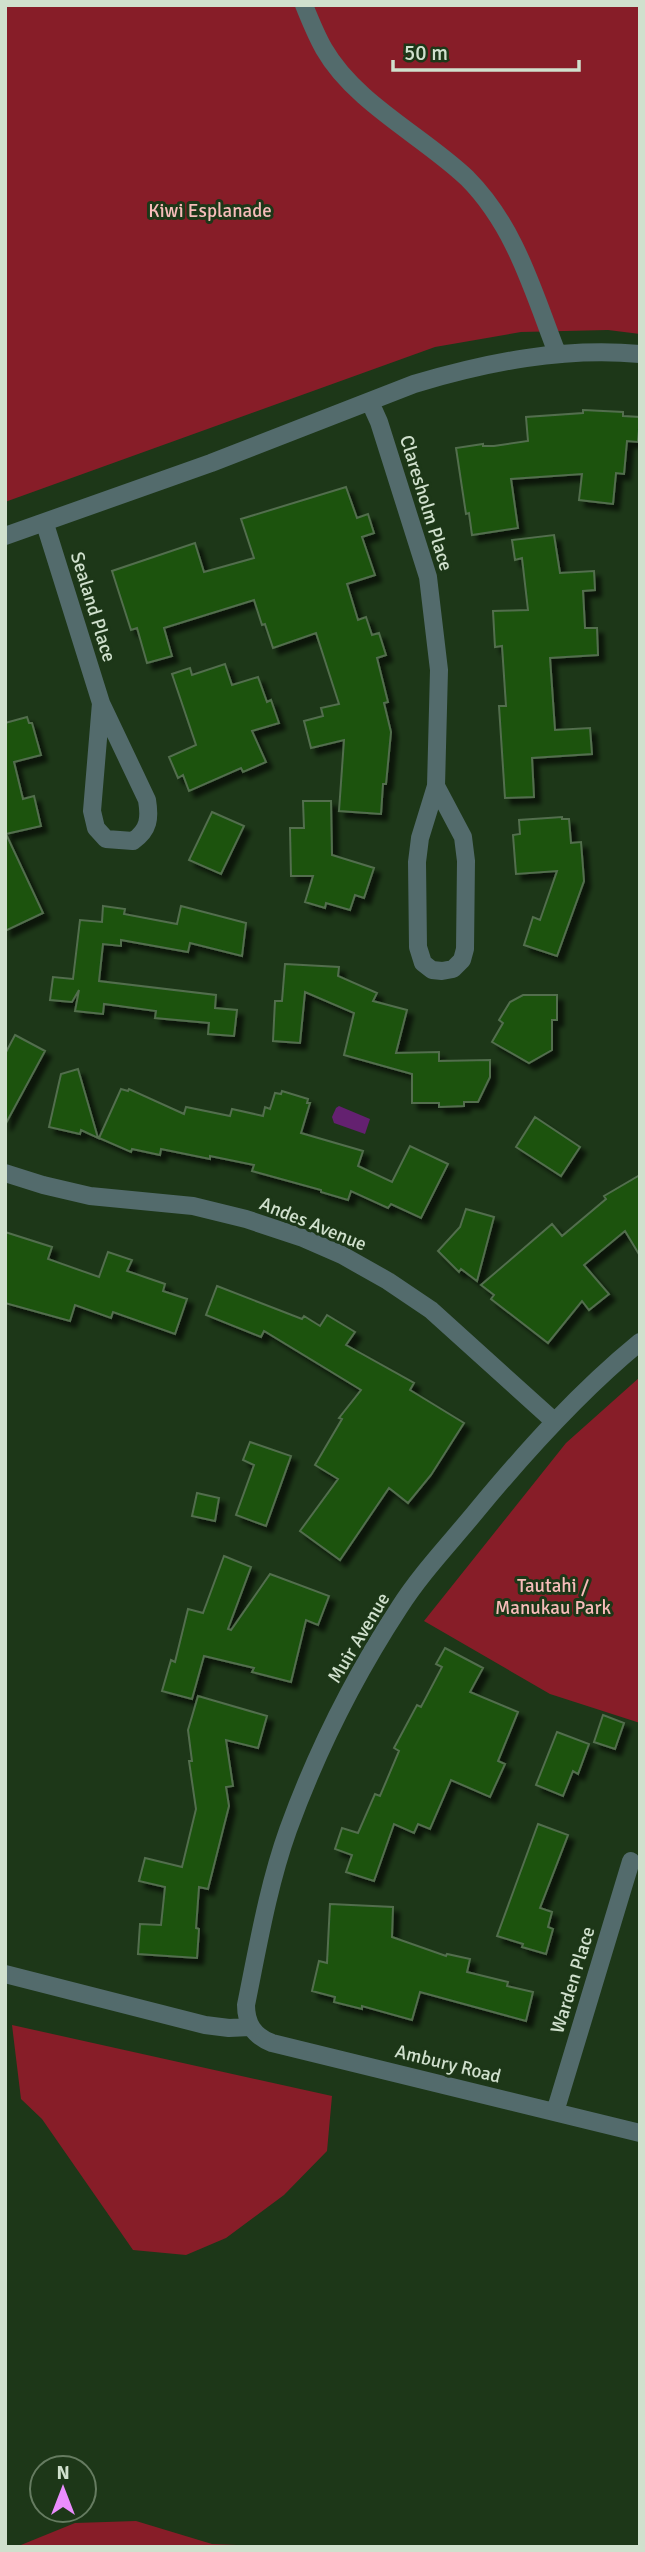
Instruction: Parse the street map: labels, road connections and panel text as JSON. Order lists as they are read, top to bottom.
{
  "streets": {
    "street": [
      "Claresholm Place",
      "Sealand Place",
      "Andes Avenue",
      "Muir Avenue",
      "Warden Place",
      "Ambury Road"
    ]
  },
  "crossings": [
    ["Andes Avenue", "Muir Avenue"],
    ["Muir Avenue", "Ambury Road"],
    ["Warden Place", "Ambury Road"]
  ],
  "parks": ["Kiwi Esplanade", "Tautahi / Manukau Park"],
  "scale_bar": "50 m",
  "north": "top"
}
